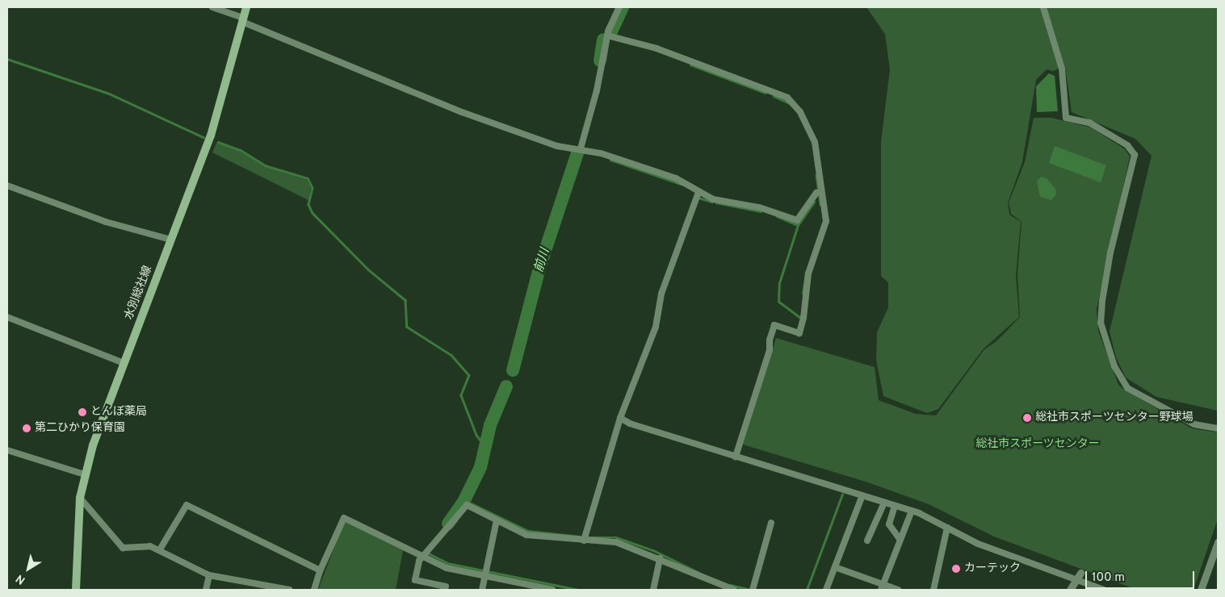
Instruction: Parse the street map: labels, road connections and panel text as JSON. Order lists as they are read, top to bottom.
{
  "streets": {
    "main road": ["水別総社線"]
  },
  "water": ["前川"],
  "parks": ["総社市スポーツセンター"],
  "places": [
    "とんぼ薬局",
    "総社市スポーツセンター野球場",
    "第二ひかり保育園",
    "カーテック"
  ],
  "scale_bar": "100 m",
  "north": "bottom left"
}
